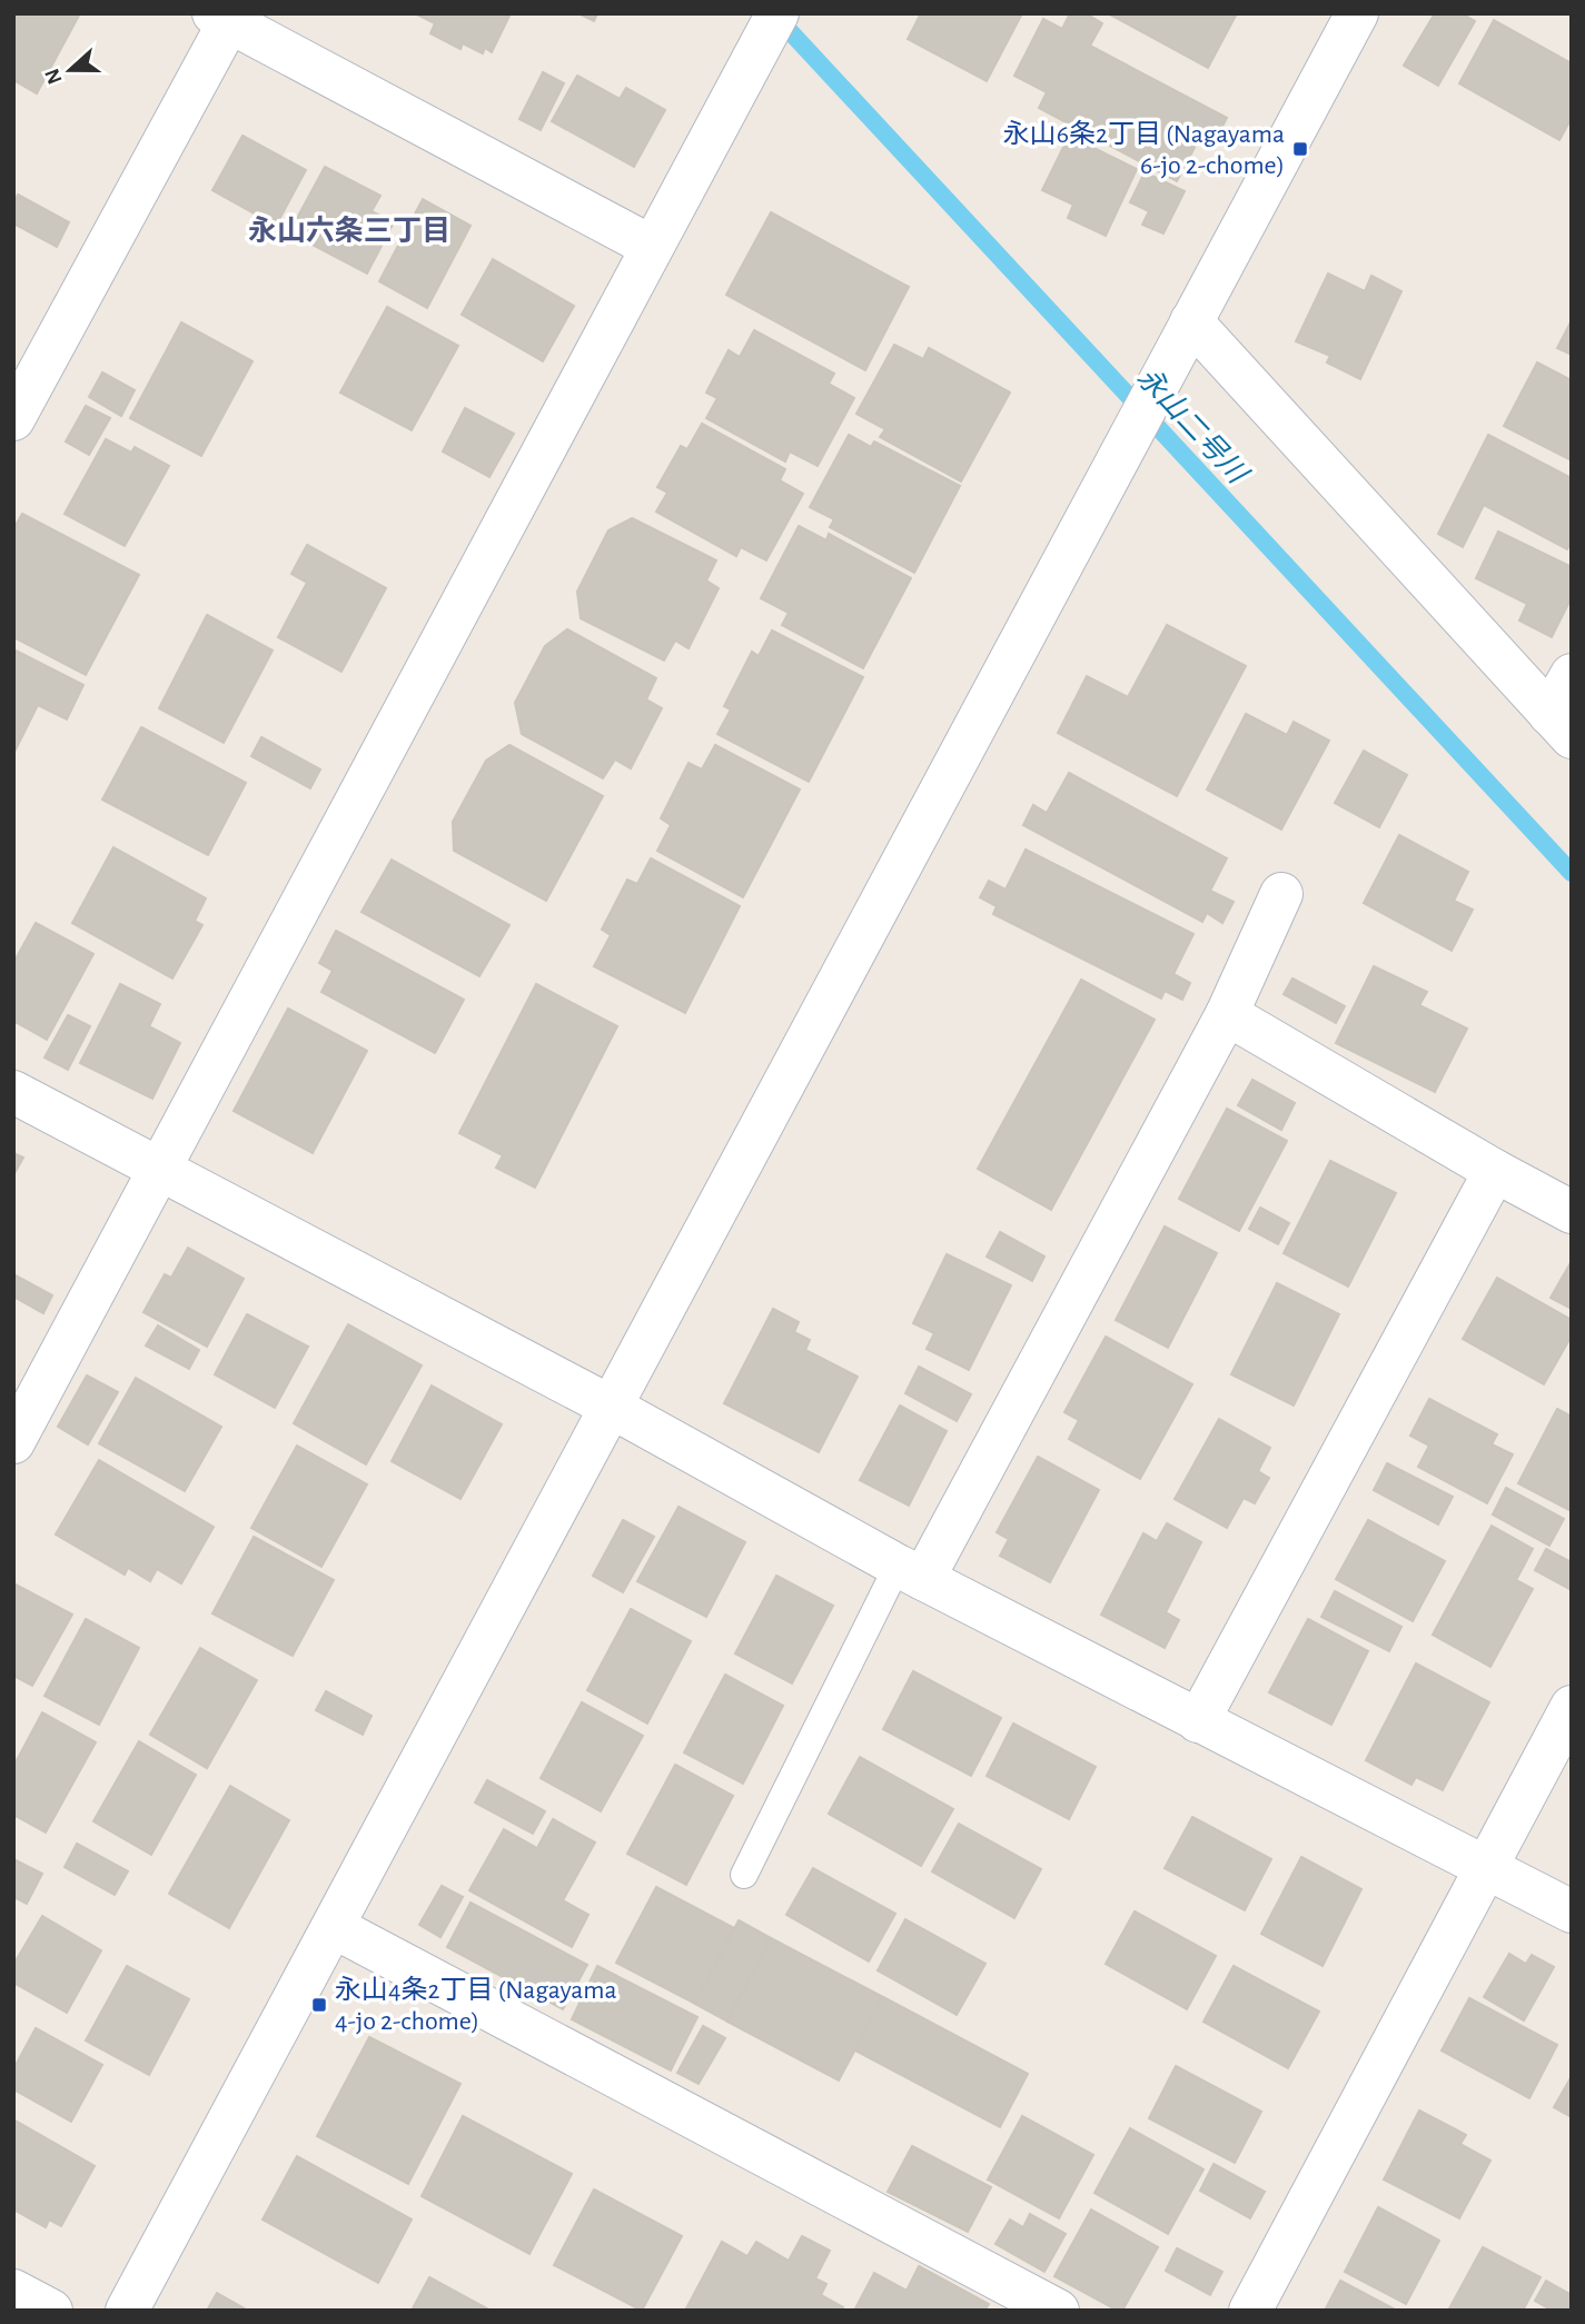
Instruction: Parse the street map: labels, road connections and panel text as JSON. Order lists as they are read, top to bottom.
{
  "districts": ["永山六条三丁目"],
  "water": ["永山二号川"],
  "places": {
    "transit": ["永山6条2丁目 (Nagayama 6-jo 2-chome)", "永山4条2丁目 (Nagayama 4-jo 2-chome)"]
  },
  "north": "left"
}
